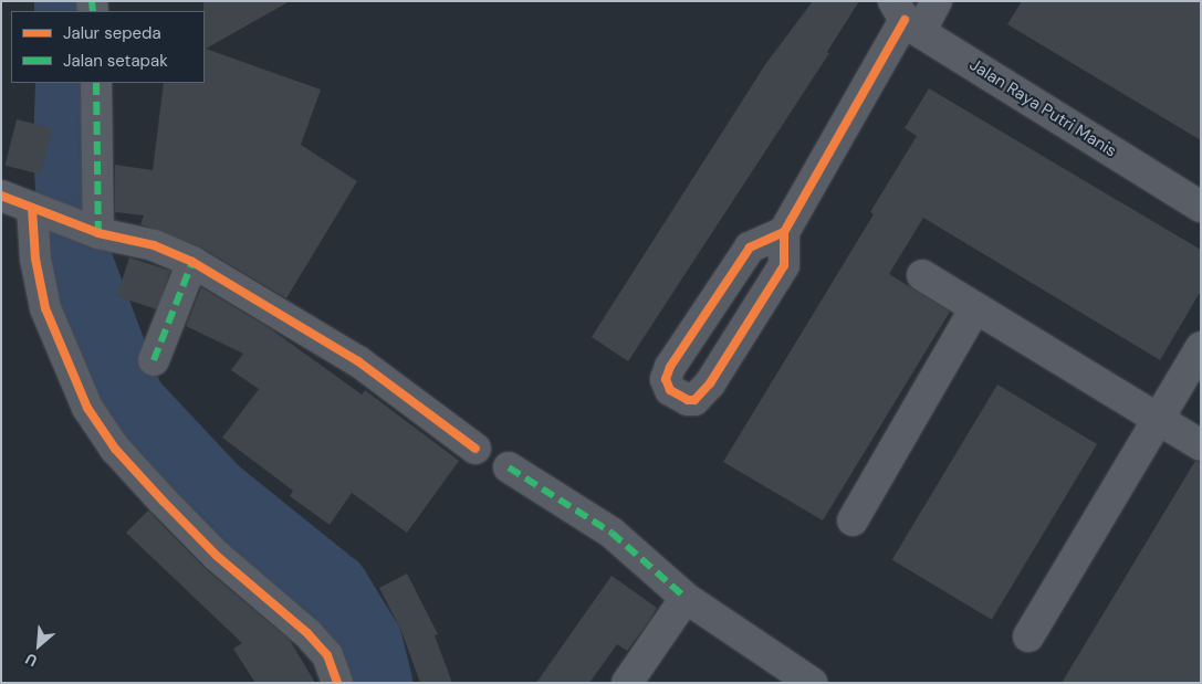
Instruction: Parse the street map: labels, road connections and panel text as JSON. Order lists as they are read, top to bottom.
{
  "streets": {
    "street": ["Jalan Raya Putri Manis"]
  },
  "legend": ["Jalur sepeda", "Jalan setapak"],
  "north": "bottom left"
}
